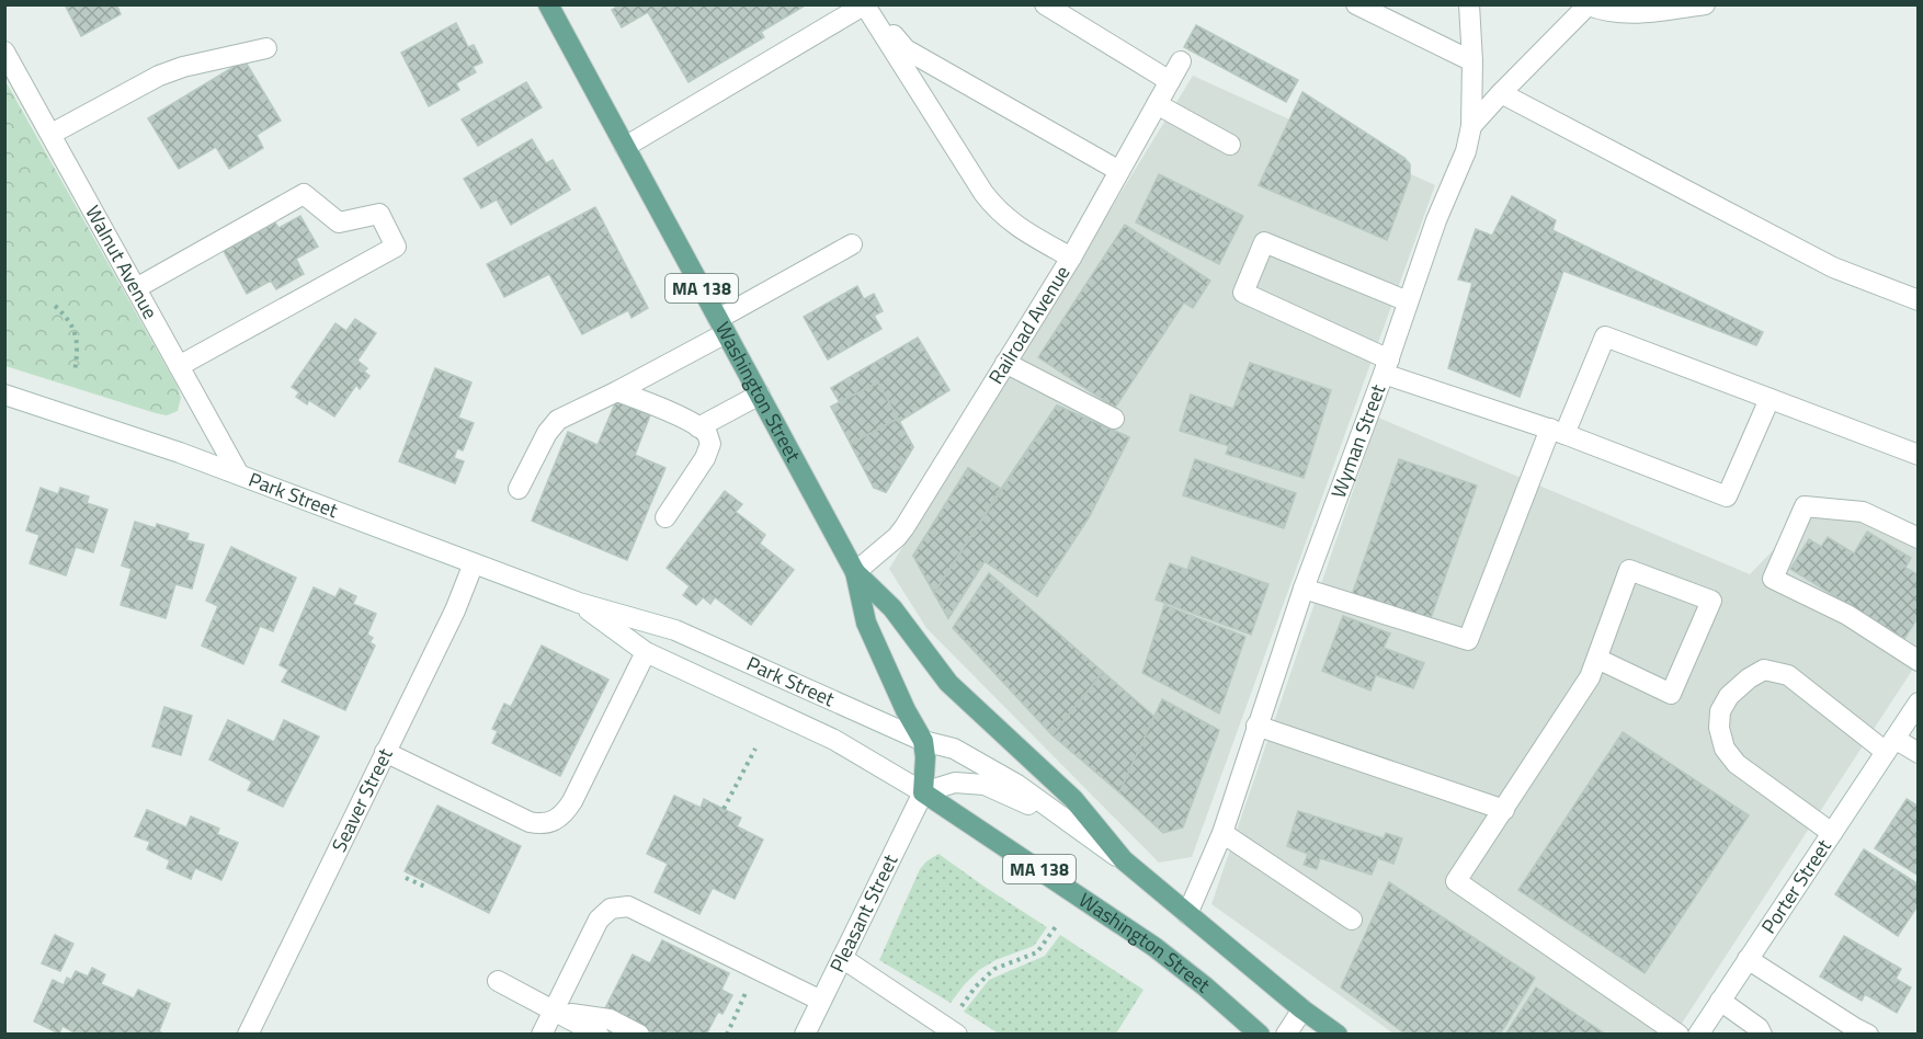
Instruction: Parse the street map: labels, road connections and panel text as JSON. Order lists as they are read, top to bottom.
{
  "streets": {
    "main road": ["MA 138", "Washington Street"],
    "street": [
      "Walnut Avenue",
      "Railroad Avenue",
      "Wyman Street",
      "Park Street",
      "Seaver Street",
      "Porter Street",
      "Pleasant Street"
    ]
  },
  "crossings": [
    ["Walnut Avenue", "Park Street"],
    ["Railroad Avenue", "Washington Street"],
    ["Washington Street", "Wyman Street"],
    ["Washington Street", "Park Street"],
    ["Washington Street", "Pleasant Street"],
    ["Park Street", "Seaver Street"]
  ]
}
